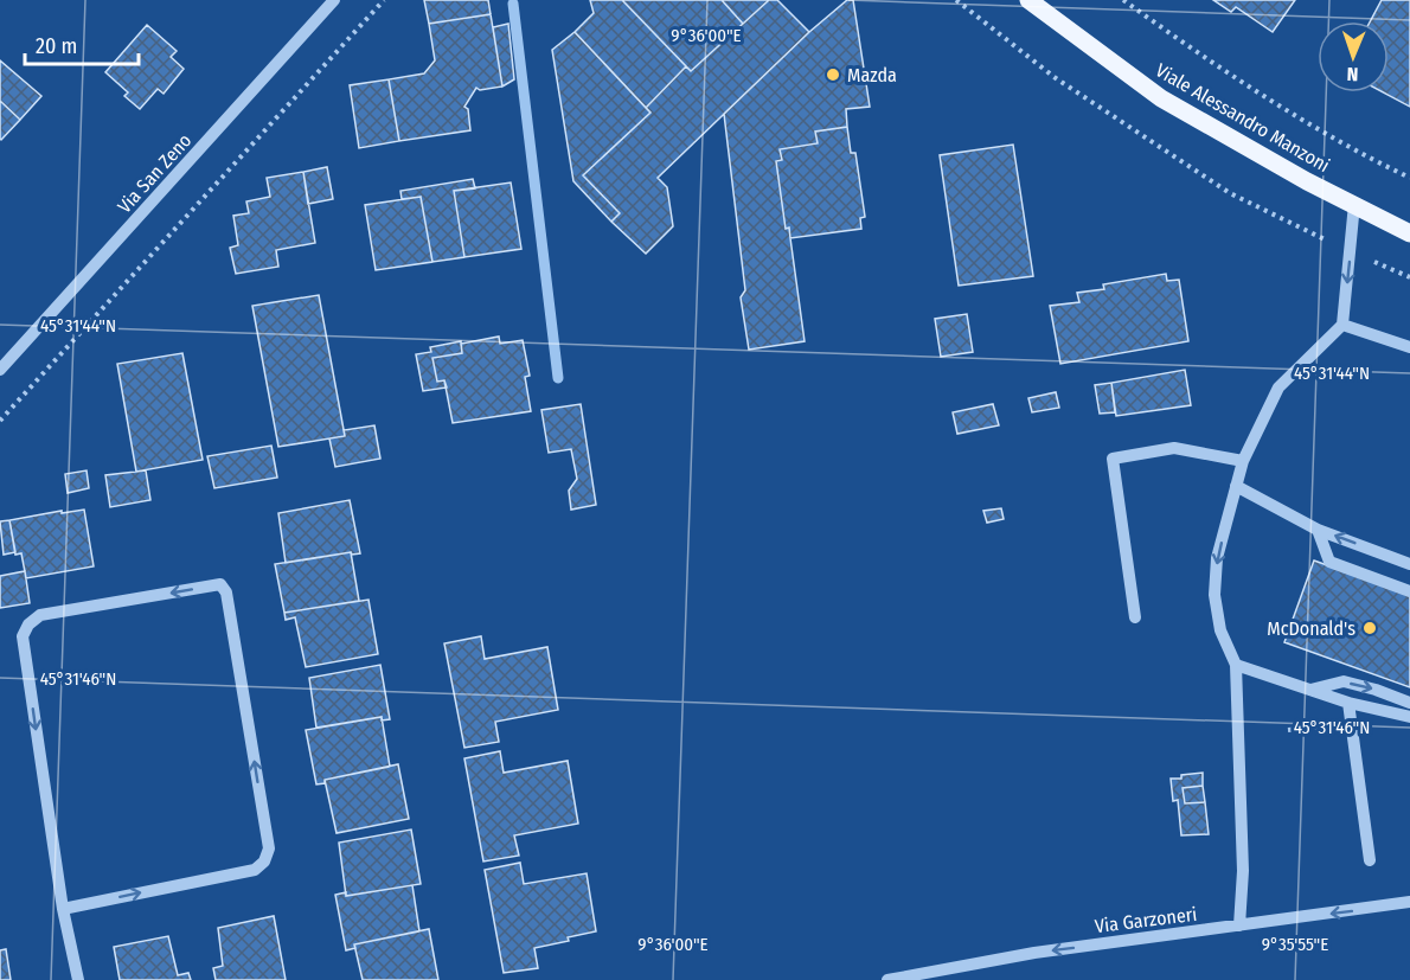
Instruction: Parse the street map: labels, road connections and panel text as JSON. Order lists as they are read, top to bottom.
{
  "streets": {
    "main road": ["Viale Alessandro Manzoni"],
    "street": ["Via San Zeno", "Via Garzoneri"]
  },
  "one_way": ["Via Garzoneri"],
  "places": ["Mazda", "McDonald's"],
  "scale_bar": "20 m",
  "north": "bottom",
  "coordinates": [
    "9°36'00\"E",
    "45°31'44\"N",
    "45°31'46\"N",
    "9°35'55\"E"
  ]
}
